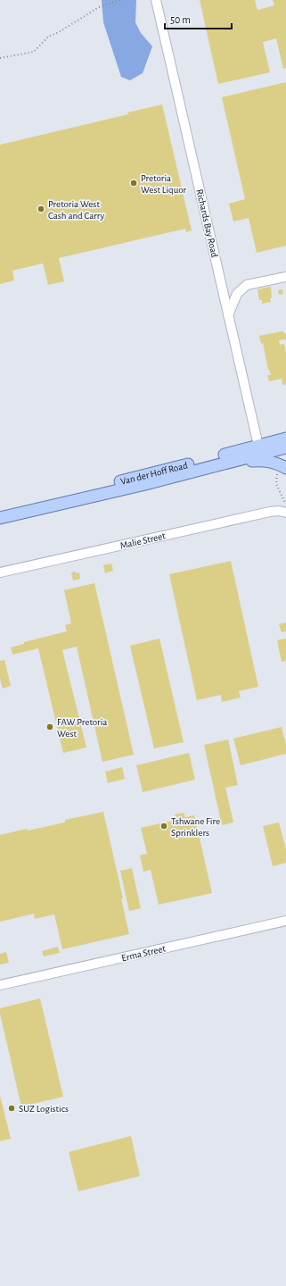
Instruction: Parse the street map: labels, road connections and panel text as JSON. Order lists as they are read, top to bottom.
{
  "streets": {
    "main road": ["Van der Hoff Road"],
    "street": ["Richards Bay Road", "Malie Street", "Erma Street"]
  },
  "crossings": [
    ["Richards Bay Road", "Van der Hoff Road"]
  ],
  "places": [
    "Pretoria West Liquor",
    "Pretoria West Cash and Carry",
    "FAW Pretoria West",
    "Tshwane Fire Sprinklers",
    "SUZ Logistics"
  ],
  "scale_bar": "50 m"
}
